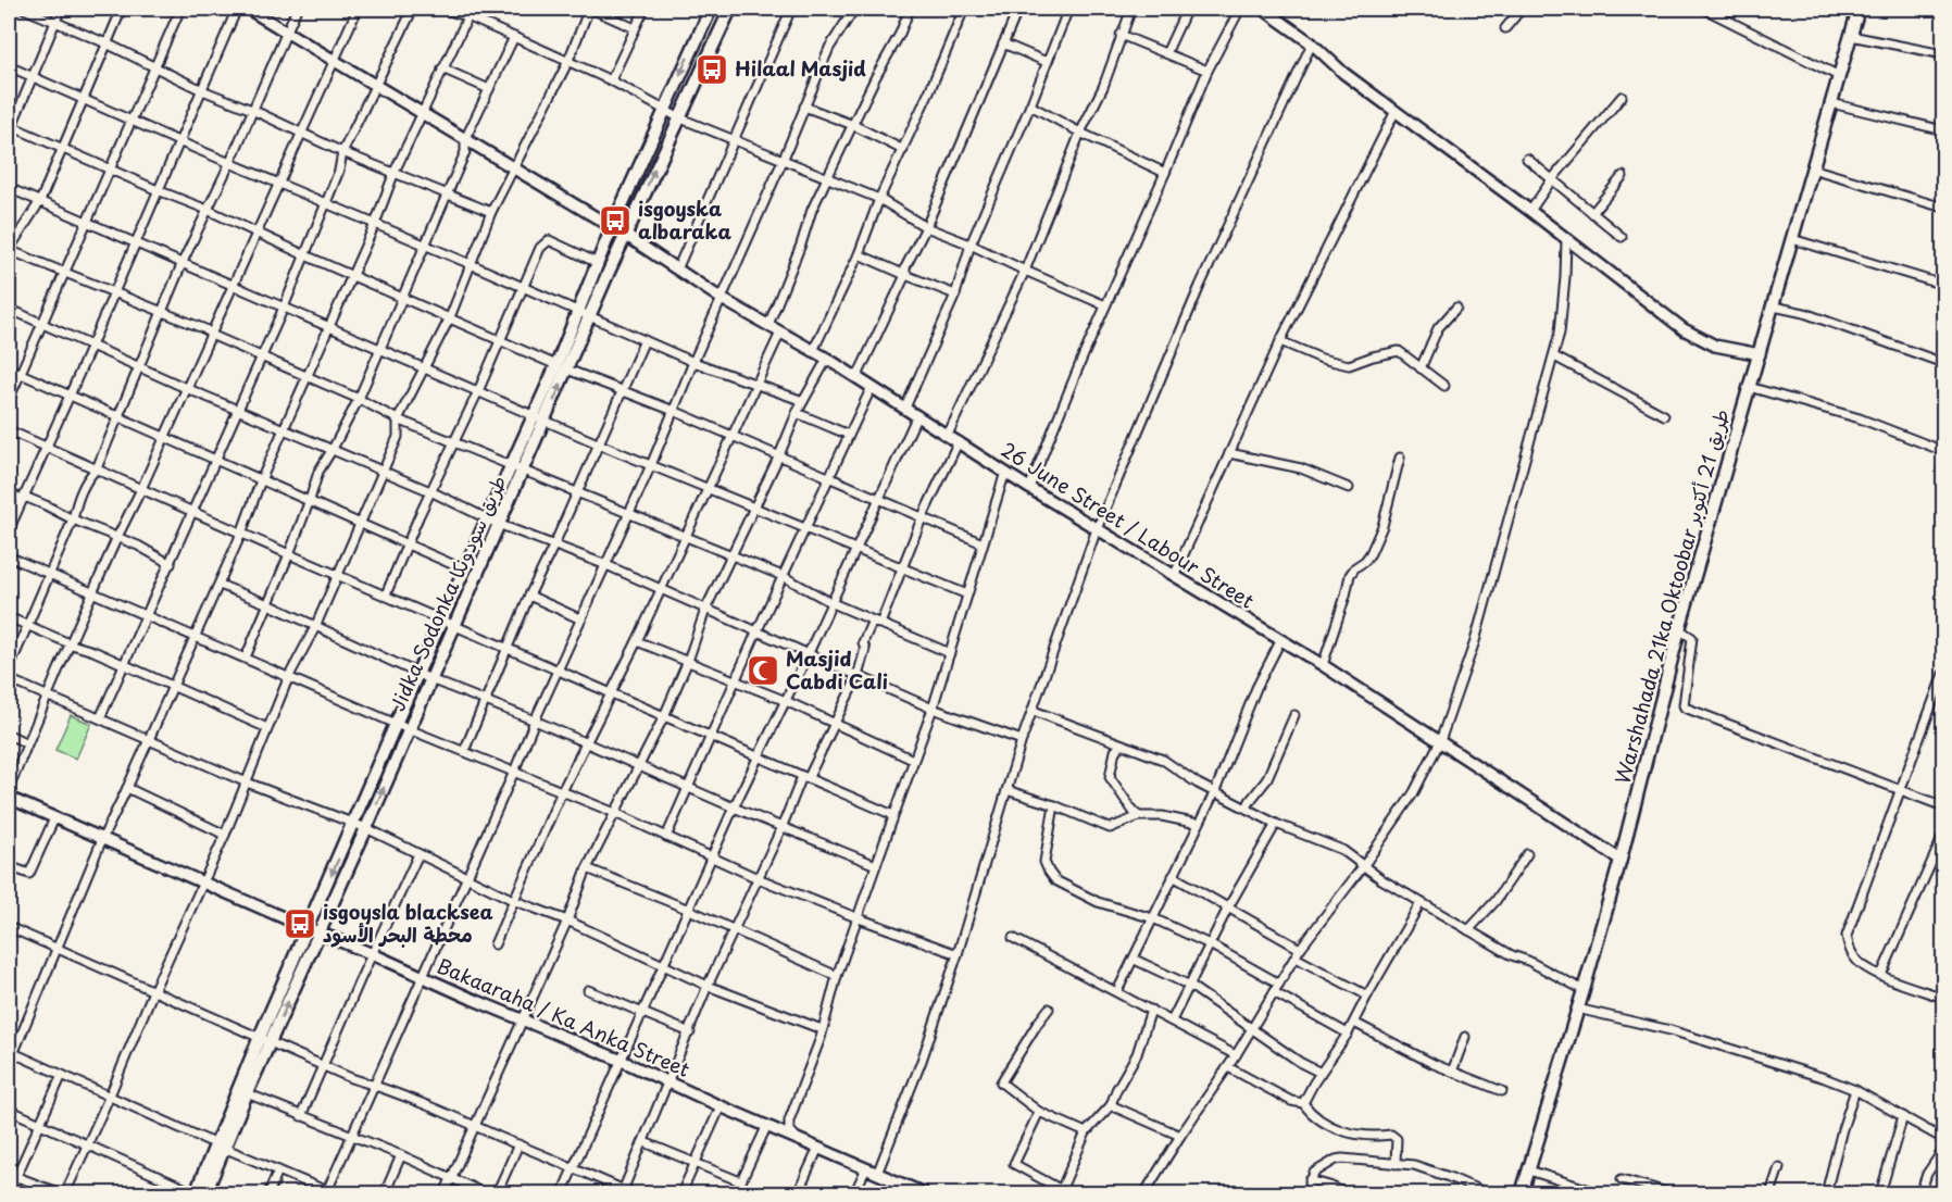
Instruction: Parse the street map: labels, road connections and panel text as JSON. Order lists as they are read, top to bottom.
{
  "streets": {
    "main road": ["Jidka Sodonka طريق سودونكا", "Warshahada 21ka Oktoobar طريق 21 أكتوبر"],
    "street": ["26 June Street / Labour Street", "Bakaaraha / Ka Anka Street"]
  },
  "crossings": [
    ["26 June Street / Labour Street", "Jidka Sodonka طريق سودونكا"],
    ["26 June Street / Labour Street", "Warshahada 21ka Oktoobar طريق 21 أكتوبر"],
    ["Jidka Sodonka طريق سودونكا", "Bakaaraha / Ka Anka Street"]
  ],
  "places": {
    "bus stop": ["Hilaal Masjid", "isgoyska albaraka", "isgoysla blacksea محطة البحر الأسود"],
    "mosque": ["Masjid Cabdi Cali"]
  }
}
